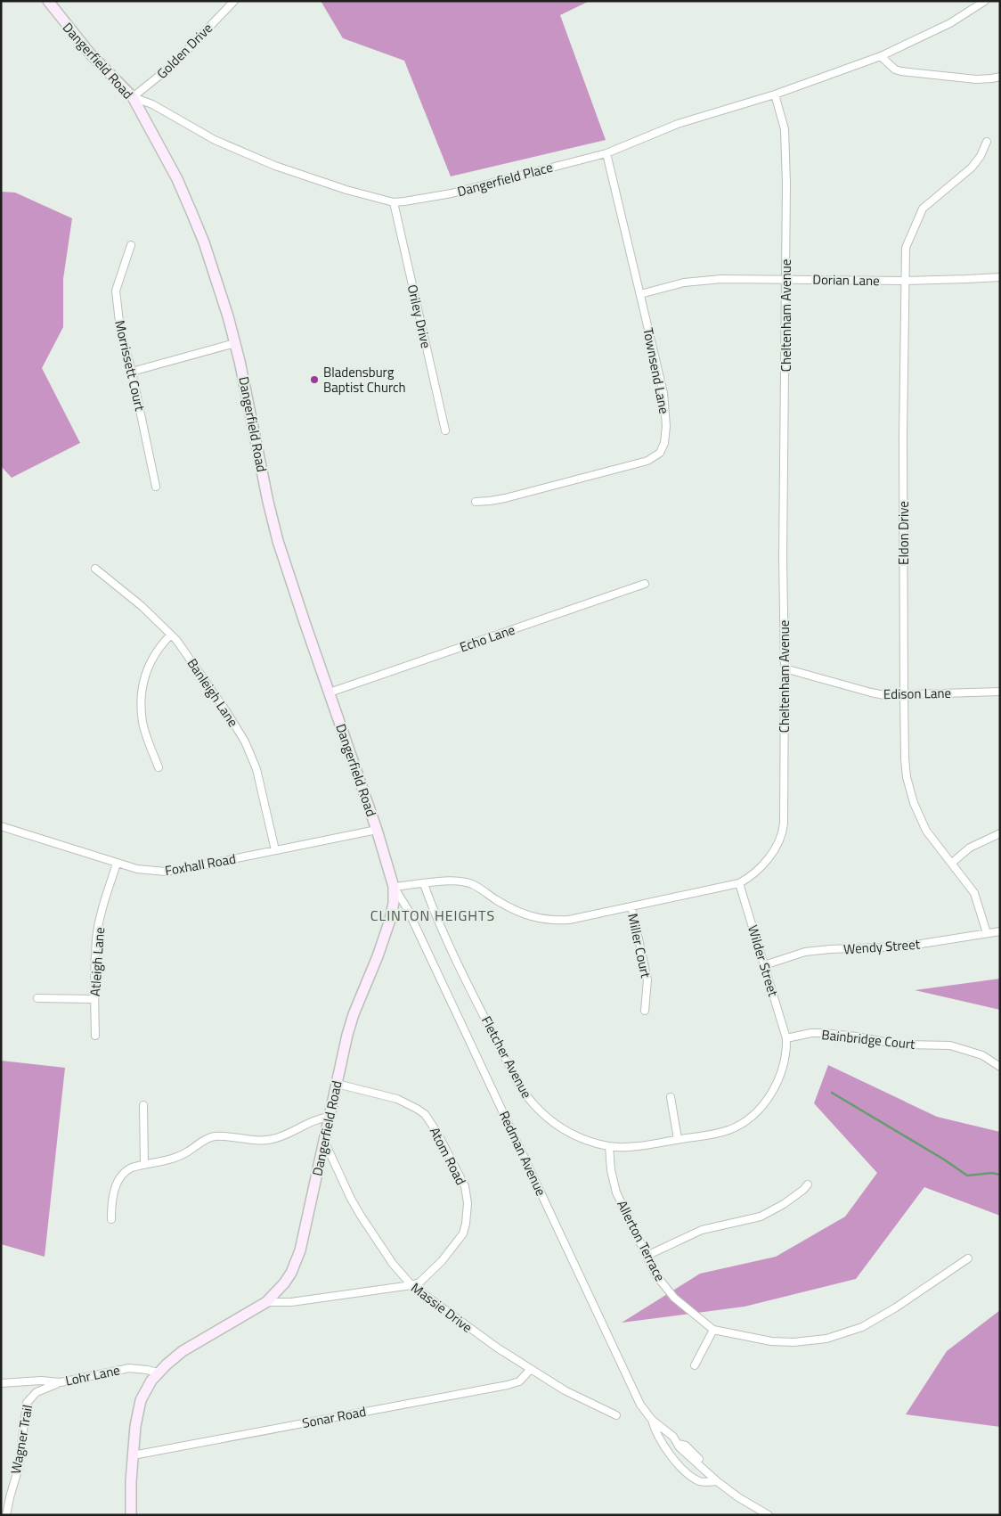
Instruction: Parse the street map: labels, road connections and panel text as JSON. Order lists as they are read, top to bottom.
{
  "streets": {
    "street": [
      "Golden Drive",
      "Dangerfield Road",
      "Dangerfield Place",
      "Dorian Lane",
      "Cheltenham Avenue",
      "Oriley Drive",
      "Morrissett Court",
      "Townsend Lane",
      "Eldon Drive",
      "Echo Lane",
      "Banleigh Lane",
      "Edison Lane",
      "Foxhall Road",
      "Miller Court",
      "Wendy Street",
      "Wilder Street",
      "Atleigh Lane",
      "Bainbridge Court",
      "Fletcher Avenue",
      "Redman Avenue",
      "Atom Road",
      "Allerton Terrace",
      "Massie Drive",
      "Lohr Lane",
      "Sonar Road",
      "Wagner Trail"
    ]
  },
  "crossings": [
    ["Golden Drive", "Dangerfield Road"],
    ["Golden Drive", "Dangerfield Place"],
    ["Dangerfield Road", "Dangerfield Place"],
    ["Dangerfield Road", "Cheltenham Avenue"],
    ["Dangerfield Road", "Echo Lane"],
    ["Dangerfield Road", "Foxhall Road"],
    ["Dangerfield Road", "Redman Avenue"],
    ["Dangerfield Road", "Atom Road"],
    ["Dangerfield Road", "Massie Drive"],
    ["Dangerfield Road", "Lohr Lane"],
    ["Dangerfield Road", "Sonar Road"],
    ["Dangerfield Place", "Cheltenham Avenue"],
    ["Dangerfield Place", "Oriley Drive"],
    ["Dangerfield Place", "Townsend Lane"],
    ["Dorian Lane", "Cheltenham Avenue"],
    ["Dorian Lane", "Townsend Lane"],
    ["Dorian Lane", "Eldon Drive"],
    ["Cheltenham Avenue", "Edison Lane"],
    ["Cheltenham Avenue", "Miller Court"],
    ["Cheltenham Avenue", "Wilder Street"],
    ["Cheltenham Avenue", "Fletcher Avenue"],
    ["Cheltenham Avenue", "Redman Avenue"],
    ["Eldon Drive", "Edison Lane"],
    ["Eldon Drive", "Wendy Street"],
    ["Banleigh Lane", "Foxhall Road"],
    ["Foxhall Road", "Atleigh Lane"],
    ["Wendy Street", "Wilder Street"],
    ["Wilder Street", "Bainbridge Court"],
    ["Wilder Street", "Fletcher Avenue"],
    ["Bainbridge Court", "Fletcher Avenue"],
    ["Fletcher Avenue", "Allerton Terrace"],
    ["Atom Road", "Massie Drive"],
    ["Massie Drive", "Sonar Road"],
    ["Lohr Lane", "Wagner Trail"]
  ],
  "districts": ["CLINTON HEIGHTS"],
  "places": ["Bladensburg Baptist Church"]
}
